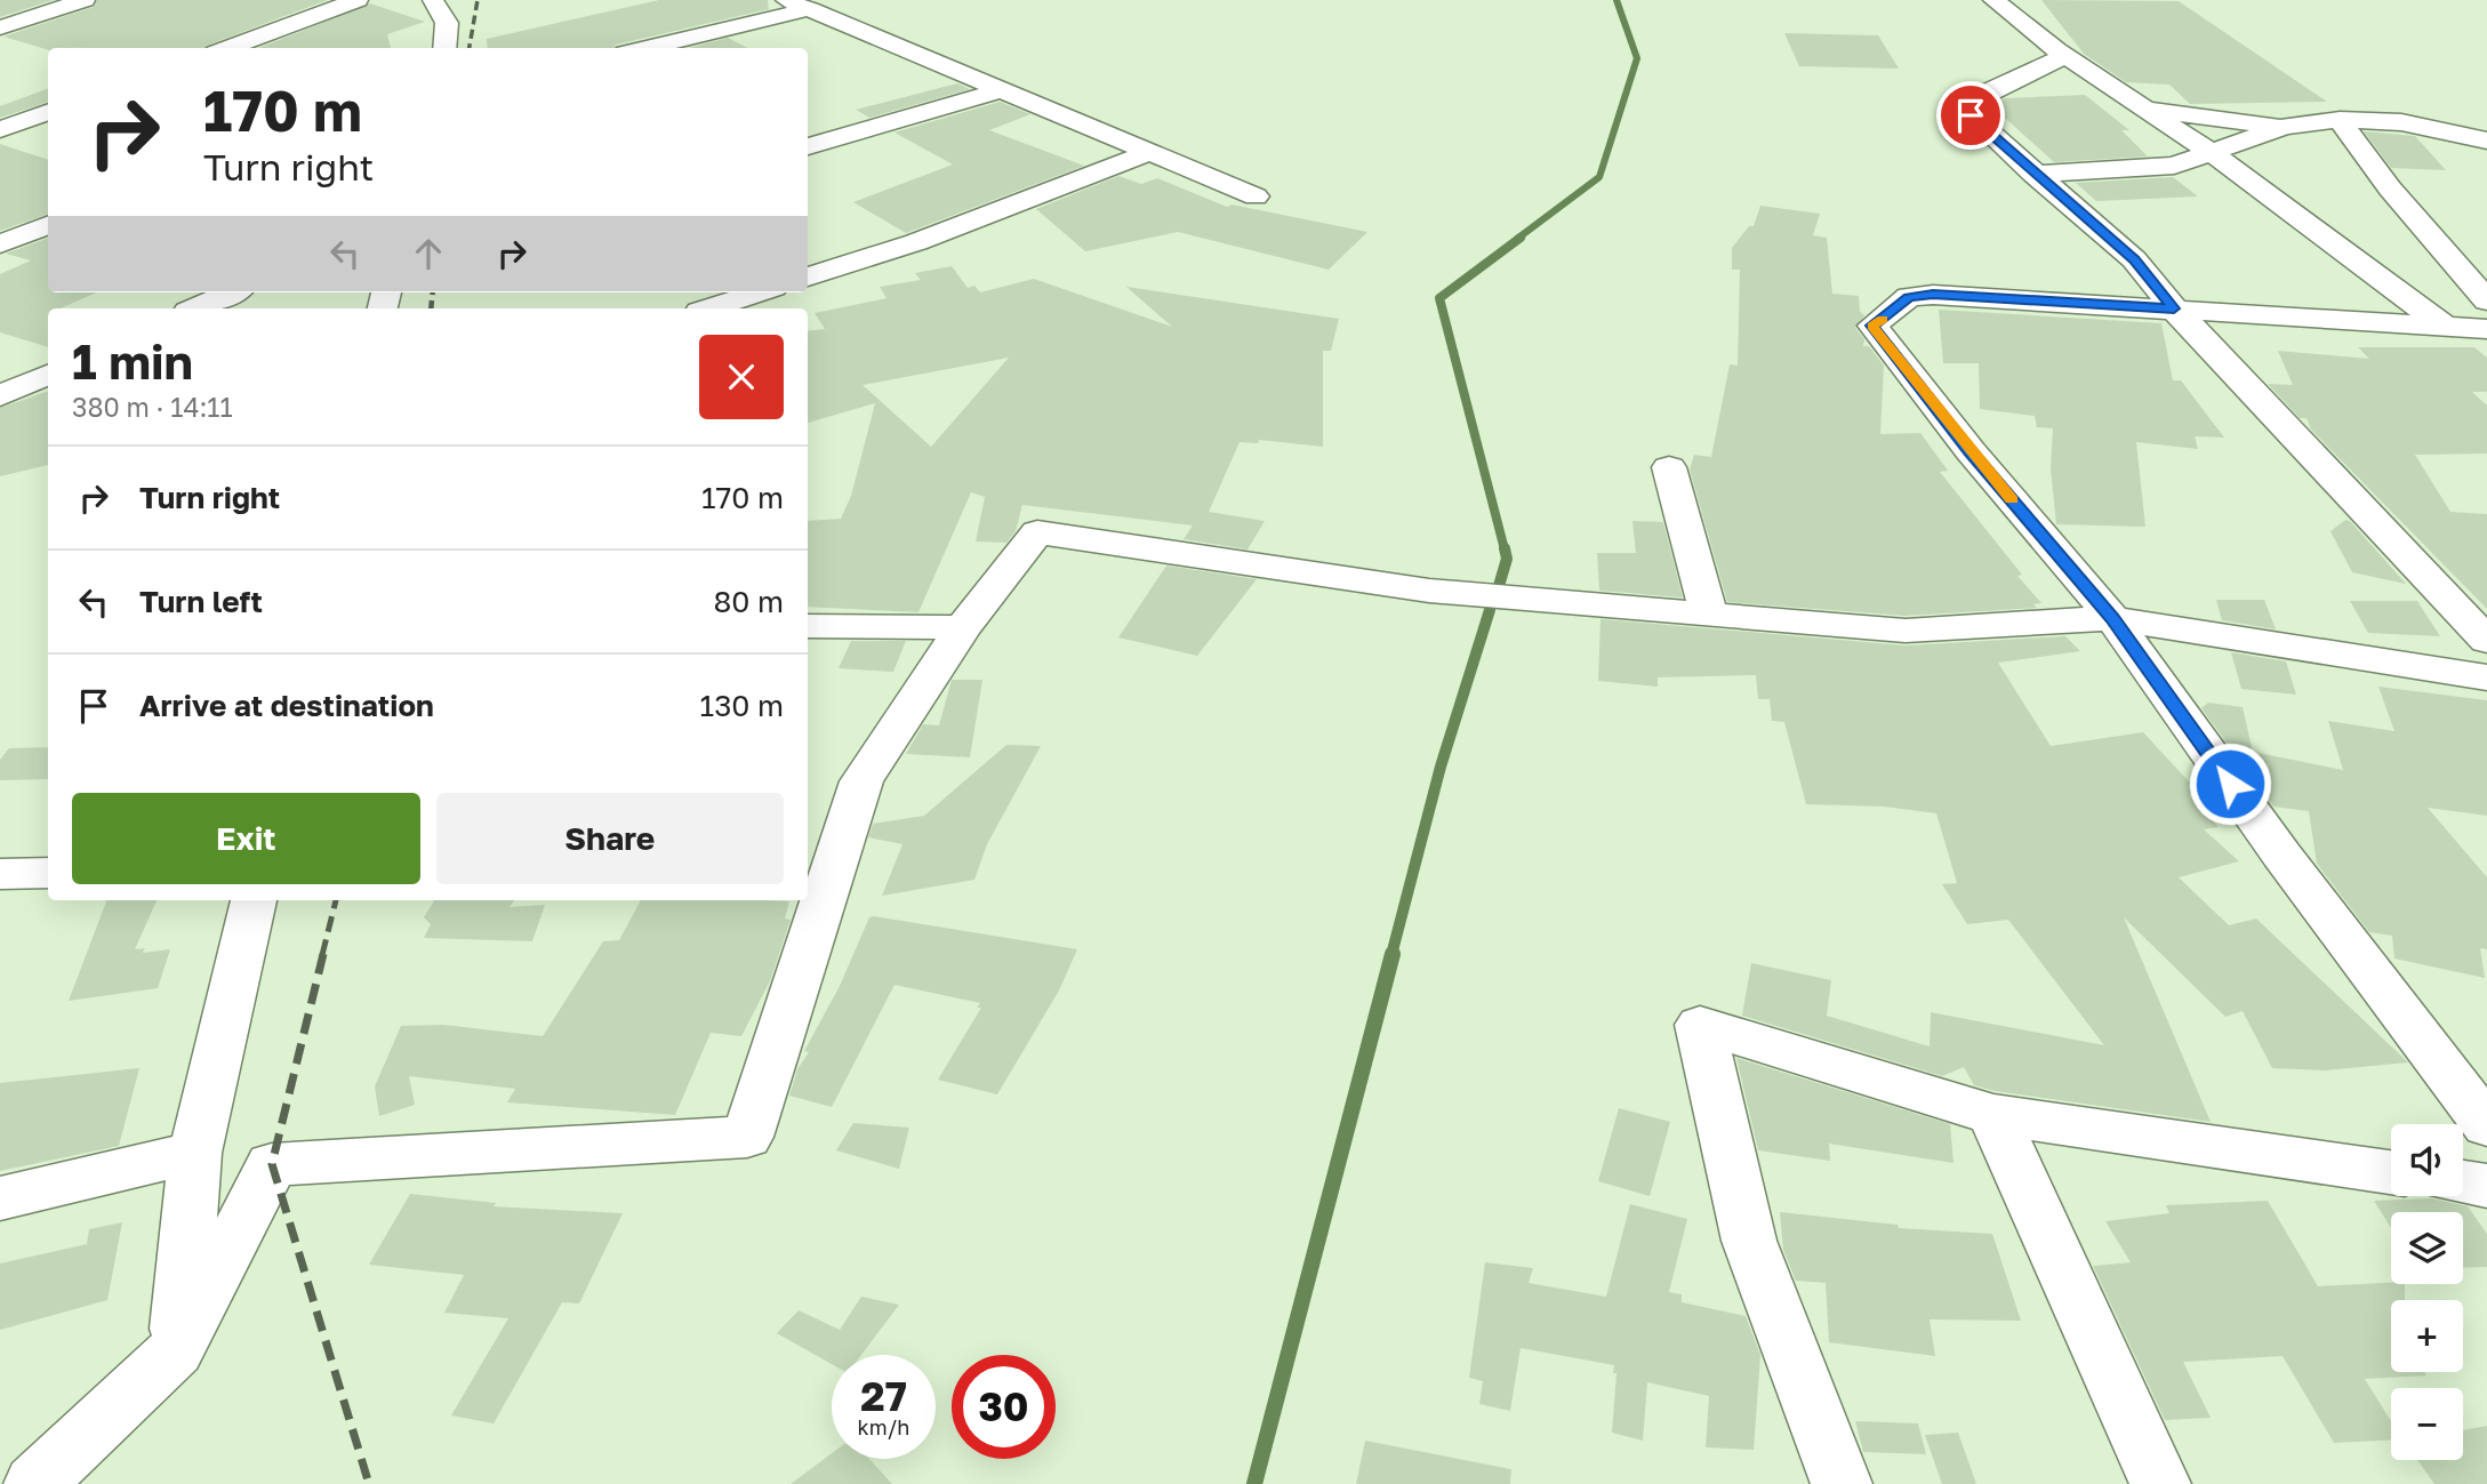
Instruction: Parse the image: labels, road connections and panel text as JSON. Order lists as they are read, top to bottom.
{
  "page": {
    "turn": ["170 m", "Turn right"],
    "heading": ["1 min", "380 m · 14:11"],
    "list": [
      {
        "name": "Turn right",
        "value": "170 m"
      },
      {
        "name": "Turn left",
        "value": "80 m"
      },
      {
        "name": "Arrive at destination",
        "value": "130 m"
      }
    ],
    "buttons": ["Exit", "Share"],
    "map_buttons": ["+", "−"],
    "speed": "27 km/h",
    "limit": "30"
  }
}
